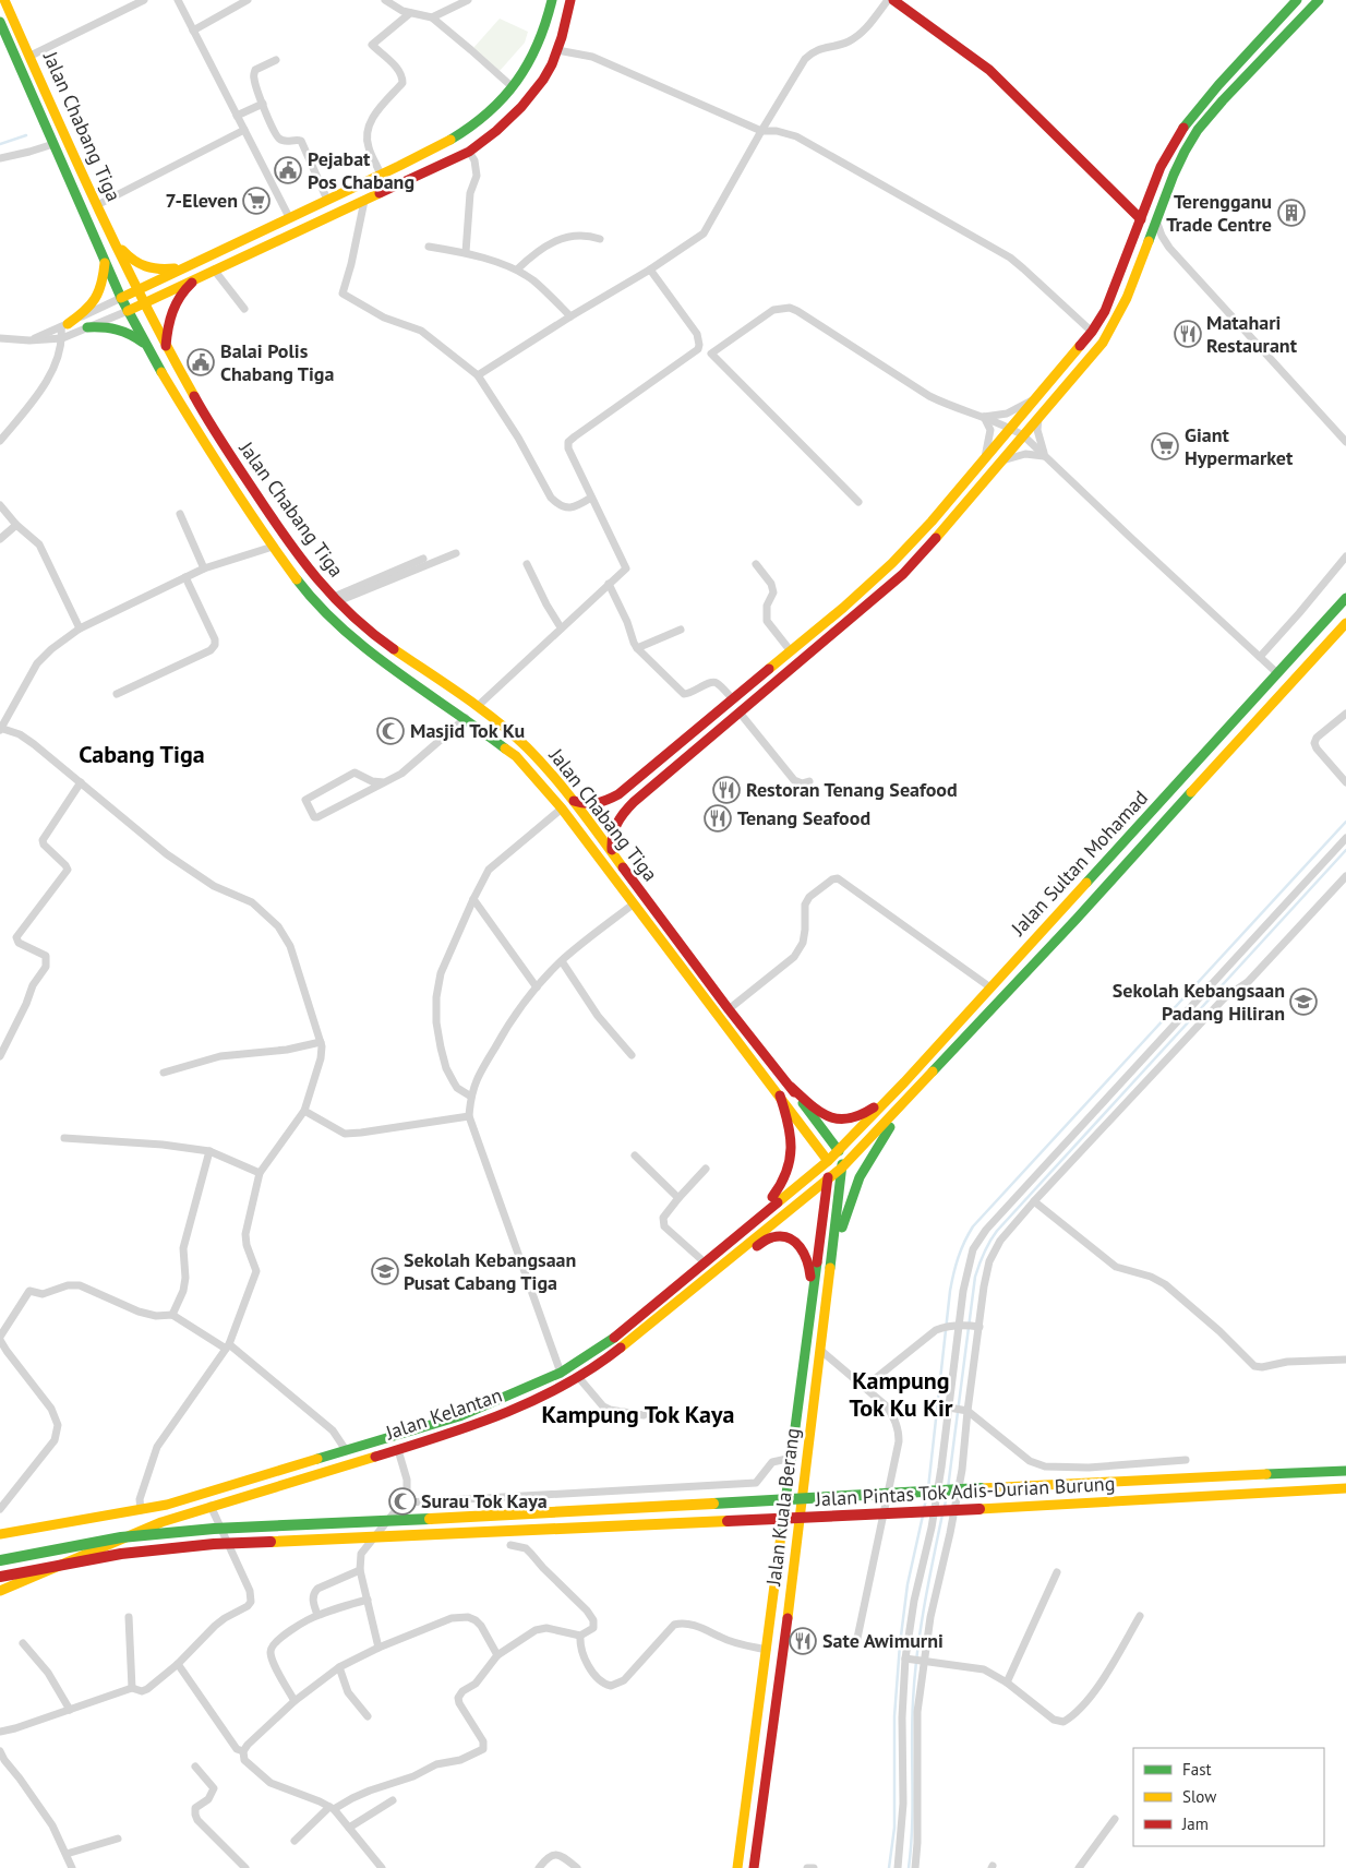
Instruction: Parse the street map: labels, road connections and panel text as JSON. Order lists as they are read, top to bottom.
{
  "streets": {
    "main road": [
      "Jalan Chabang Tiga",
      "Jalan Sultan Mohamad",
      "Jalan Kelantan",
      "Jalan Pintas Tok Adis-Durian Burung",
      "Jalan Kuala Berang"
    ]
  },
  "crossings": [
    ["Jalan Chabang Tiga", "Jalan Sultan Mohamad"],
    ["Jalan Chabang Tiga", "Jalan Kelantan"],
    ["Jalan Chabang Tiga", "Jalan Kuala Berang"],
    ["Jalan Sultan Mohamad", "Jalan Kelantan"],
    ["Jalan Sultan Mohamad", "Jalan Kuala Berang"],
    ["Jalan Kelantan", "Jalan Kuala Berang"]
  ],
  "districts": ["Cabang Tiga", "Kampung Tok Ku Kir", "Kampung Tok Kaya"],
  "places": {
    "public building": ["Pejabat Pos Chabang", "Balai Polis Chabang Tiga"],
    "supermarket": ["7-Eleven", "Giant Hypermarket"],
    "building": ["Terengganu Trade Centre"],
    "restaurant": [
      "Matahari Restaurant",
      "Restoran Tenang Seafood",
      "Tenang Seafood",
      "Sate Awimurni"
    ],
    "mosque": ["Masjid Tok Ku", "Surau Tok Kaya"],
    "school or university": ["Sekolah Kebangsaan Padang Hiliran", "Sekolah Kebangsaan Pusat Cabang Tiga"]
  },
  "legend": ["Fast", "Slow", "Jam"]
}
